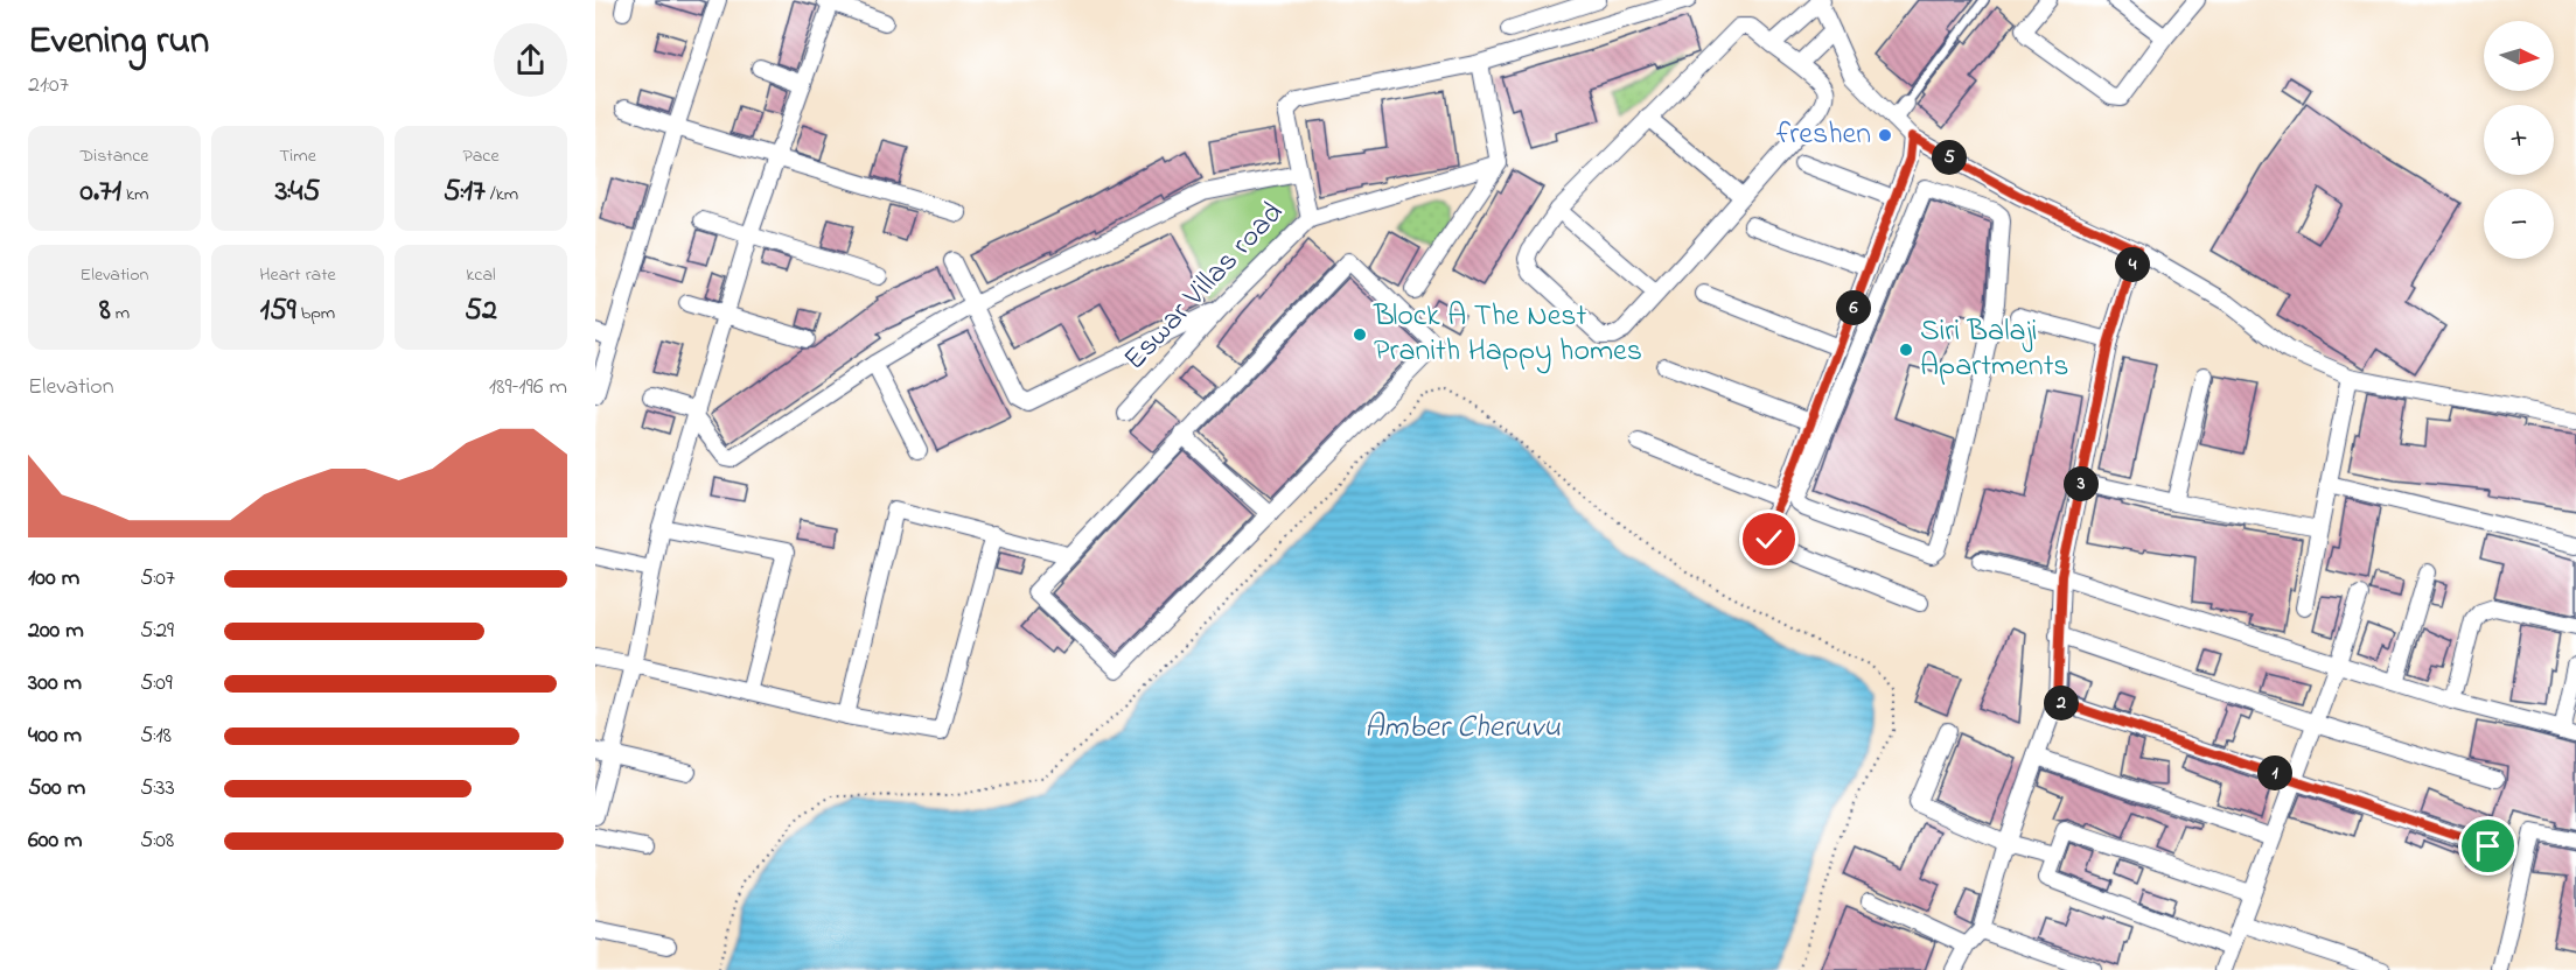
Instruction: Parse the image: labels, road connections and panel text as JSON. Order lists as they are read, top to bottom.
{
  "streets": {
    "street": ["Eswar Villas road"]
  },
  "water": ["Amber Cheruvu"],
  "places": ["freshen", "Block A The Nest Pranith Happy homes", "Siri Balaji Apartments"],
  "north": "right",
  "page": {
    "heading": ["Evening run", "21:07"],
    "map_buttons": ["+", "−"],
    "stats": [
      ["Distance", "0.71 km"],
      ["Time", "3:45"],
      ["Pace", "5:17 /km"],
      ["Elevation", "8 m"],
      ["Heart rate", "159 bpm"],
      ["kcal", "52"]
    ],
    "pins": [
      "5",
      "4",
      "6",
      "3",
      "2",
      "1"
    ],
    "chart": ["Elevation", "189–196 m"],
    "list": [
      {
        "name": "100 m",
        "note": "5:07"
      },
      {
        "name": "200 m",
        "note": "5:29"
      },
      {
        "name": "300 m",
        "note": "5:09"
      },
      {
        "name": "400 m",
        "note": "5:18"
      },
      {
        "name": "500 m",
        "note": "5:33"
      },
      {
        "name": "600 m",
        "note": "5:08"
      }
    ]
  }
}
